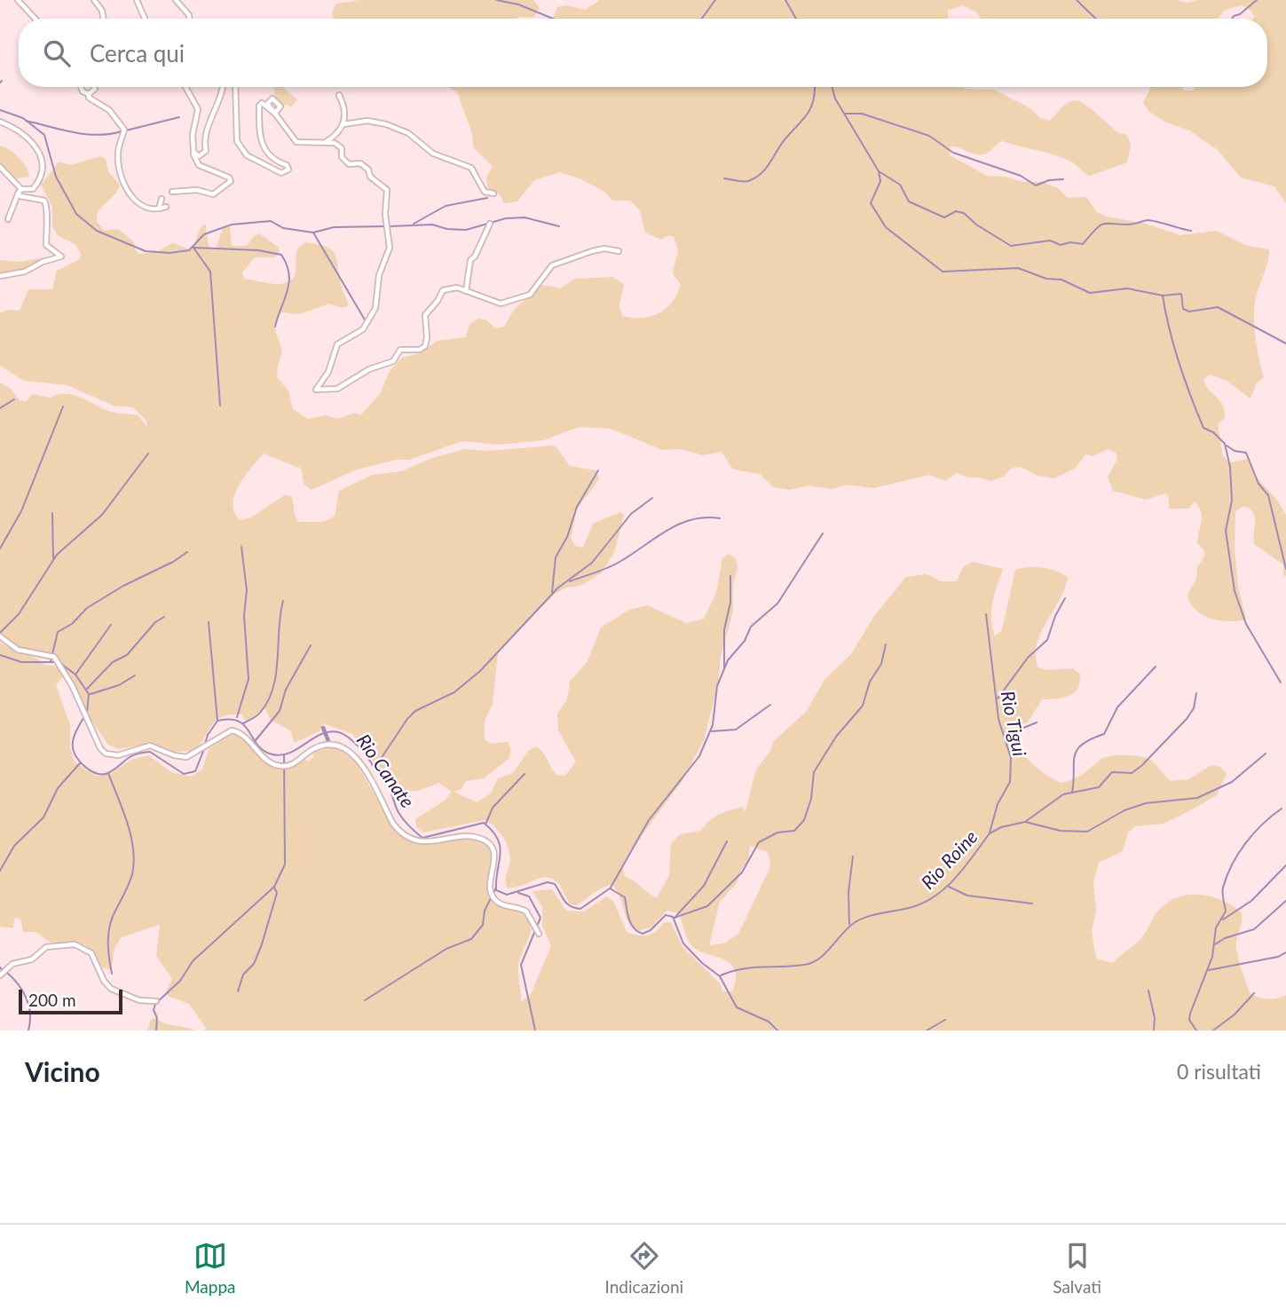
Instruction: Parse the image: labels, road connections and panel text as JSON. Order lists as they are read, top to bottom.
{
  "water": ["Rio Tigui", "Rio Canate", "Rio Roine"],
  "scale_bar": "200 m",
  "page": {
    "search": "Cerca qui",
    "scale": "200 m",
    "heading": ["Vicino", "0 risultati"],
    "nav": ["Mappa", "Indicazioni", "Salvati"]
  }
}
